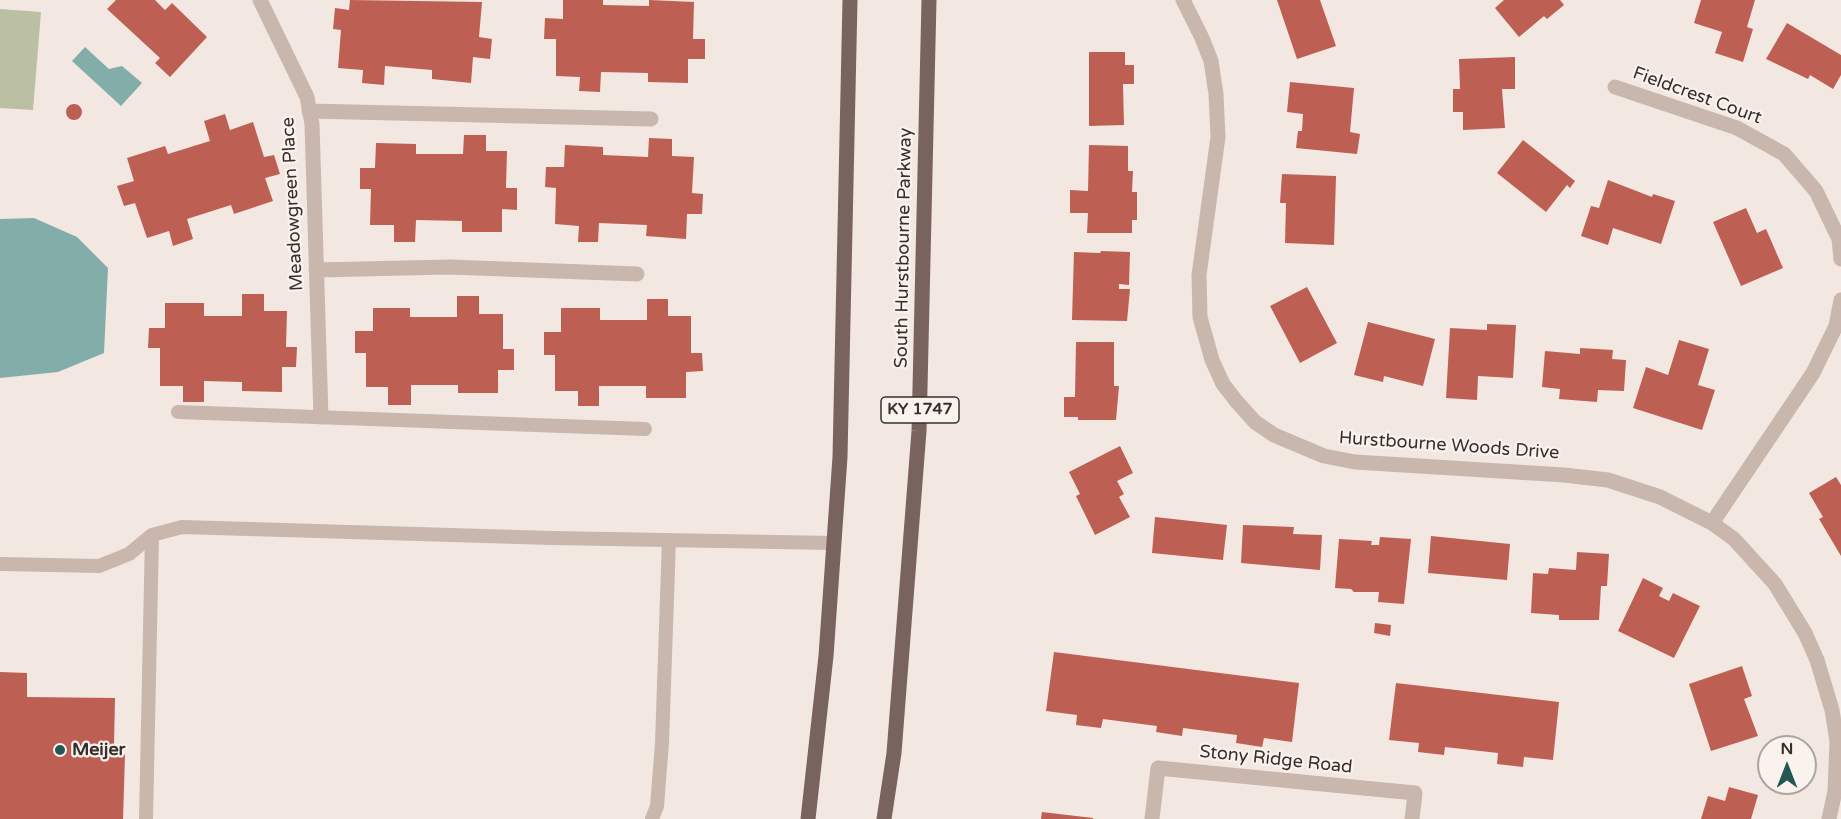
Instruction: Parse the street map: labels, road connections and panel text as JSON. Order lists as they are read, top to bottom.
{
  "streets": {
    "main road": ["South Hurstbourne Parkway", "KY 1747"],
    "street": [
      "Fieldcrest Court",
      "Meadowgreen Place",
      "Hurstbourne Woods Drive",
      "Stony Ridge Road"
    ]
  },
  "places": ["Meijer"],
  "north": "top"
}
